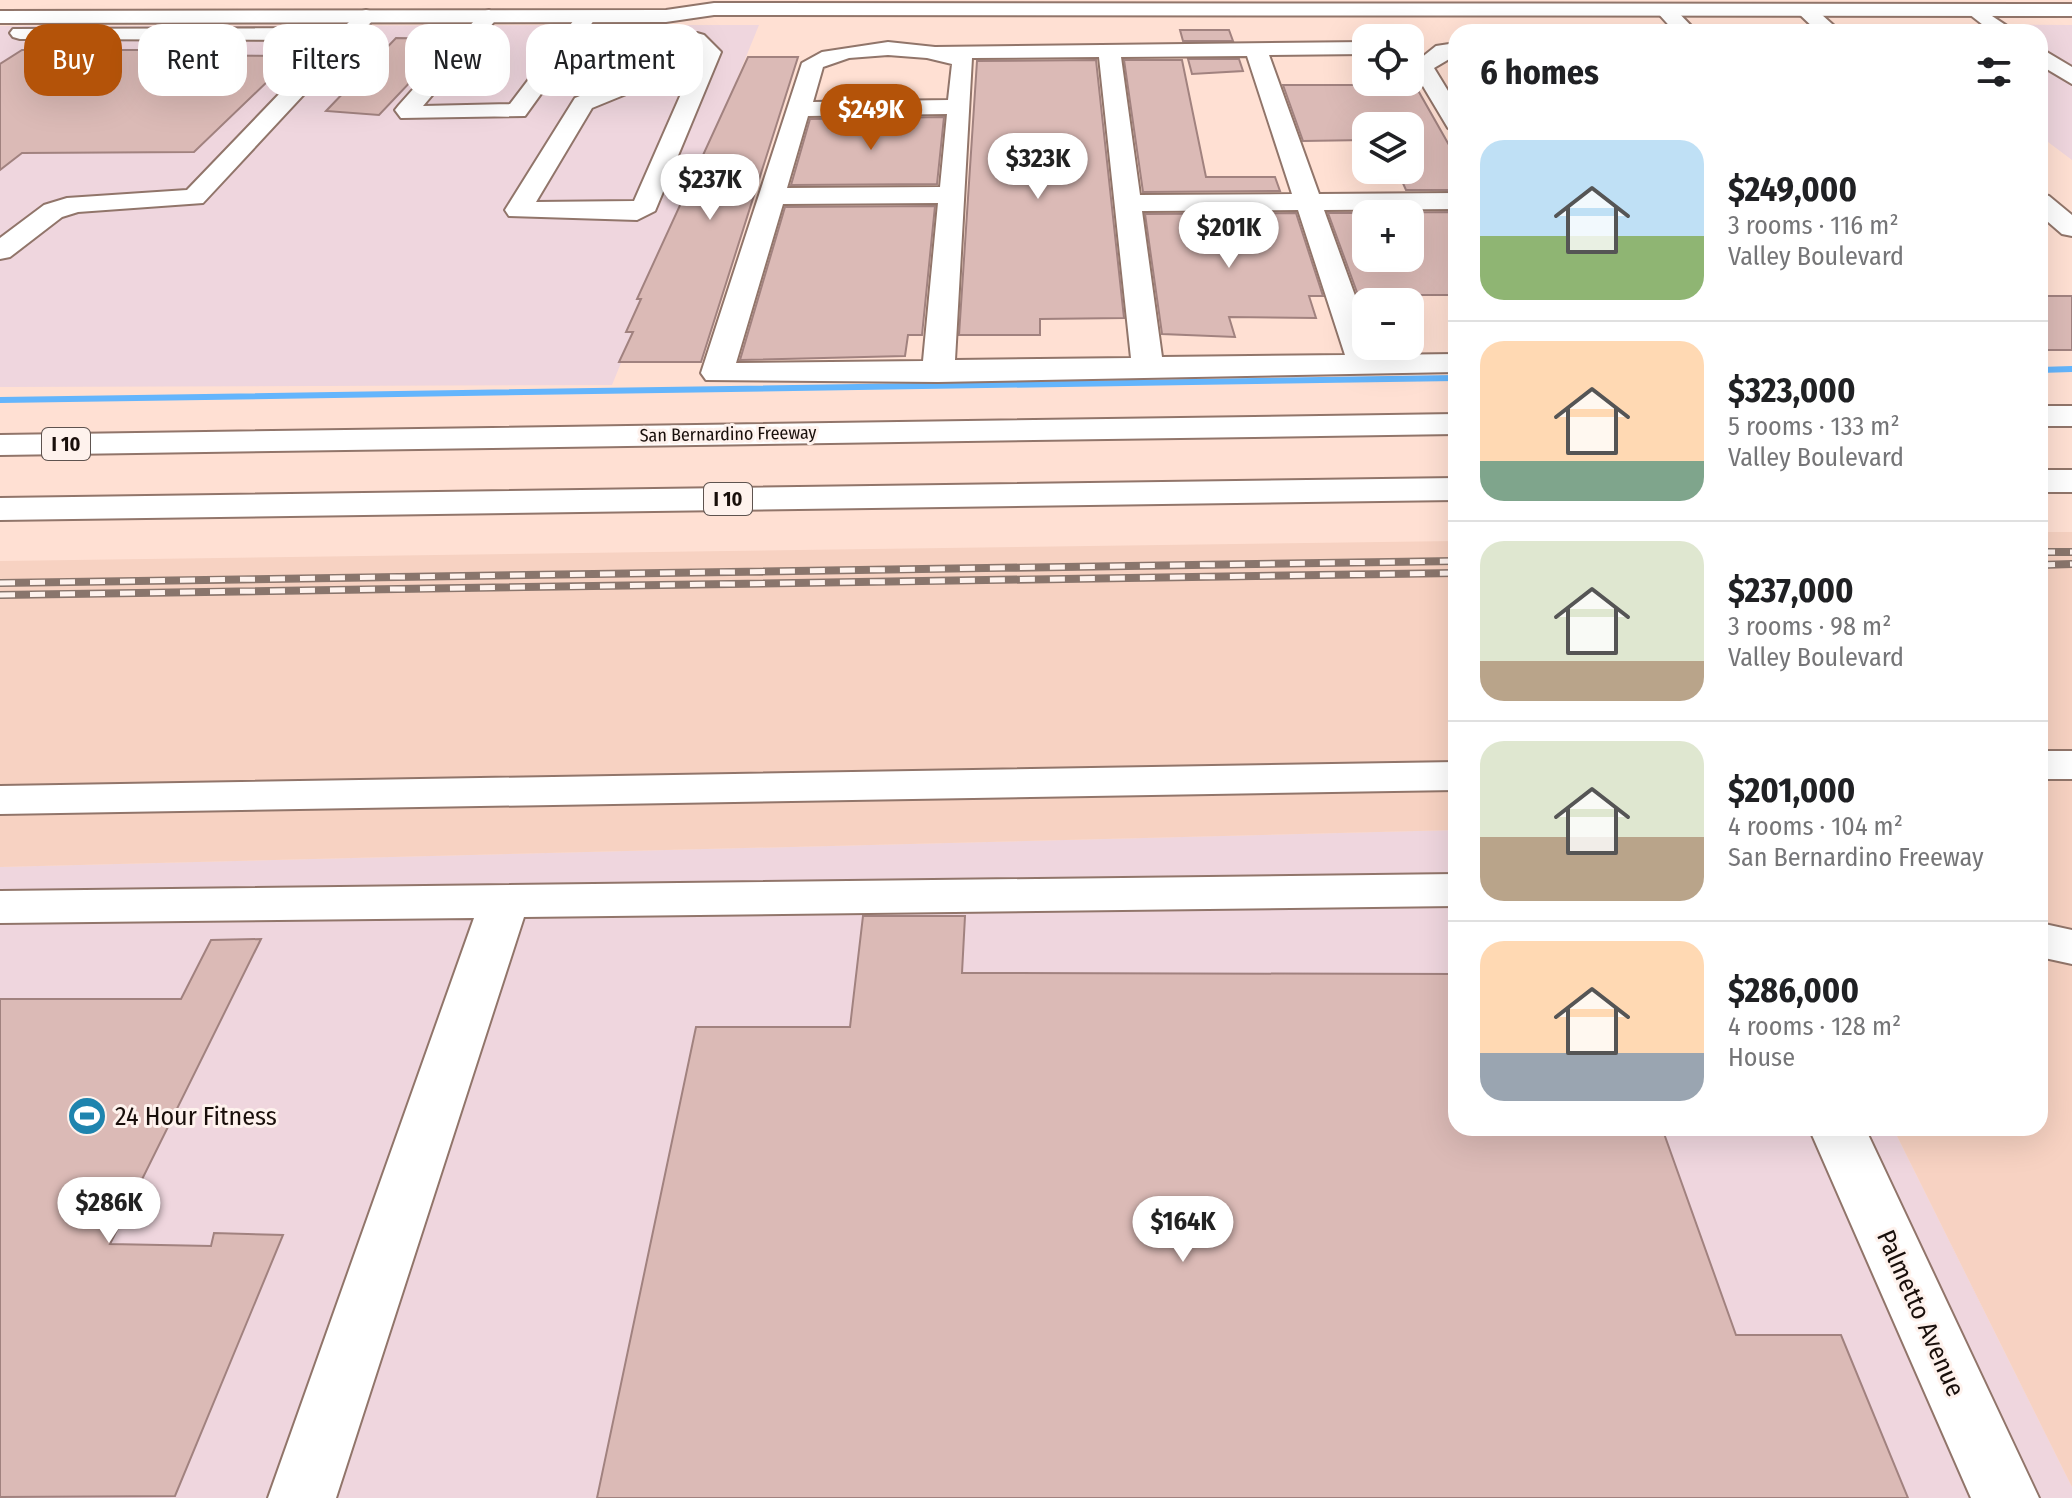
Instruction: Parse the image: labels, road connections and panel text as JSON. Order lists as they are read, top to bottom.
{
  "streets": {
    "main road": ["San Bernardino Freeway", "I 10", "Palmetto Avenue"]
  },
  "places": {
    "sports": ["24 Hour Fitness"]
  },
  "page": {
    "map_buttons": ["+", "−"],
    "chip": [
      "Buy",
      "Rent",
      "Filters",
      "New",
      "Apartment"
    ],
    "heading": "6 homes",
    "price": [
      "$249K",
      "$323K",
      "$237K",
      "$201K",
      "$286K",
      "$164K"
    ],
    "list": [
      {
        "name": "$249,000",
        "note": "3 rooms · 116 m² · Valley Boulevard"
      },
      {
        "name": "$323,000",
        "note": "5 rooms · 133 m² · Valley Boulevard"
      },
      {
        "name": "$237,000",
        "note": "3 rooms · 98 m² · Valley Boulevard"
      },
      {
        "name": "$201,000",
        "note": "4 rooms · 104 m² · San Bernardino Freeway"
      },
      {
        "name": "$286,000",
        "note": "4 rooms · 128 m² · House"
      }
    ]
  }
}
